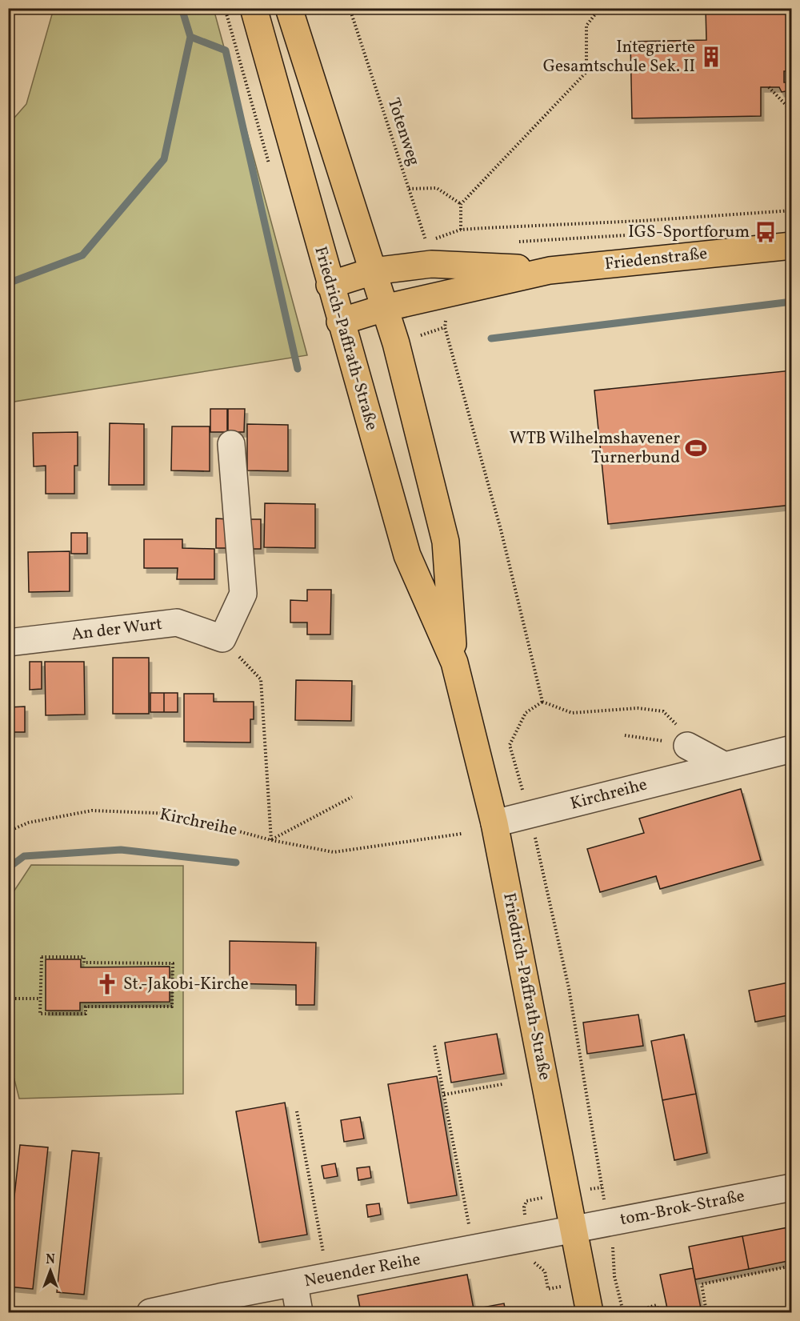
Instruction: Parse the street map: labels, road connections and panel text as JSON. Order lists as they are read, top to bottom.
{
  "streets": {
    "main road": ["Friedenstraße", "Friedrich-Paffrath-Straße"],
    "street": [
      "An der Wurt",
      "Kirchreihe",
      "tom-Brok-Straße",
      "Neuender Reihe"
    ],
    "path": ["Totenweg"]
  },
  "crossings": [
    ["Totenweg", "Friedenstraße"],
    ["Friedenstraße", "Friedrich-Paffrath-Straße"],
    ["Friedrich-Paffrath-Straße", "Kirchreihe"],
    ["Friedrich-Paffrath-Straße", "tom-Brok-Straße"],
    ["Friedrich-Paffrath-Straße", "Neuender Reihe"],
    ["tom-Brok-Straße", "Neuender Reihe"]
  ],
  "places": {
    "building": ["Integrierte Gesamtschule Sek. II"],
    "bus stop": ["IGS-Sportforum"],
    "sports": ["WTB Wilhelmshavener Turnerbund"],
    "church": ["St.-Jakobi-Kirche"]
  },
  "north": "top"
}
